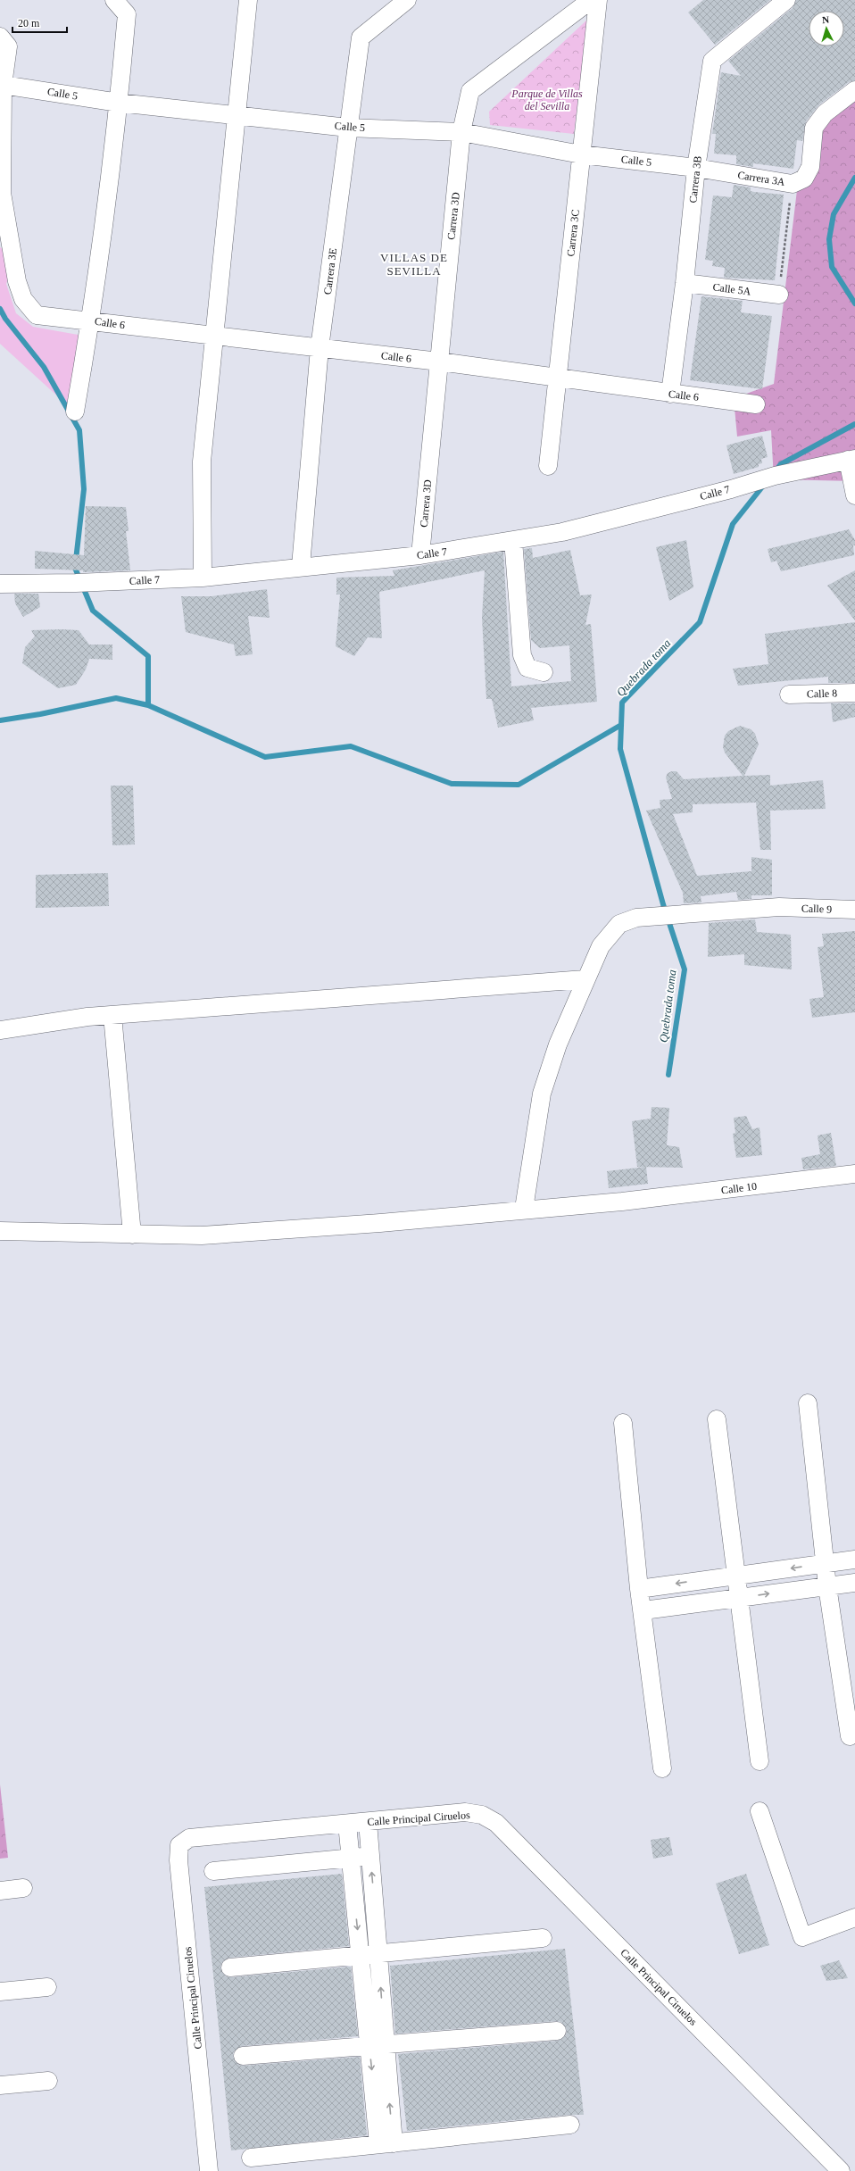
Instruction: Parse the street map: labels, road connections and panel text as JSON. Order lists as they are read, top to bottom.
{
  "streets": {
    "street": [
      "Calle 5",
      "Carrera 3A",
      "Carrera 3B",
      "Carrera 3D",
      "Carrera 3C",
      "Carrera 3E",
      "Calle 5A",
      "Calle 6",
      "Calle 7",
      "Calle 8",
      "Calle 9",
      "Calle 10",
      "Calle Principal Ciruelos"
    ]
  },
  "crossings": [
    ["Calle 5", "Carrera 3A"],
    ["Calle 5", "Carrera 3B"],
    ["Calle 5", "Carrera 3D"],
    ["Calle 5", "Carrera 3C"],
    ["Calle 5", "Carrera 3E"],
    ["Calle 5", "Calle 6"],
    ["Carrera 3A", "Carrera 3B"],
    ["Carrera 3B", "Calle 5A"],
    ["Carrera 3B", "Calle 6"],
    ["Carrera 3D", "Calle 6"],
    ["Carrera 3D", "Calle 7"],
    ["Carrera 3C", "Calle 6"],
    ["Carrera 3E", "Calle 6"],
    ["Carrera 3E", "Calle 7"],
    ["Calle 9", "Calle 10"]
  ],
  "districts": ["VILLAS DE SEVILLA"],
  "water": ["Quebrada toma"],
  "parks": ["Parque de Villas del Sevilla"],
  "scale_bar": "20 m",
  "north": "top"
}
